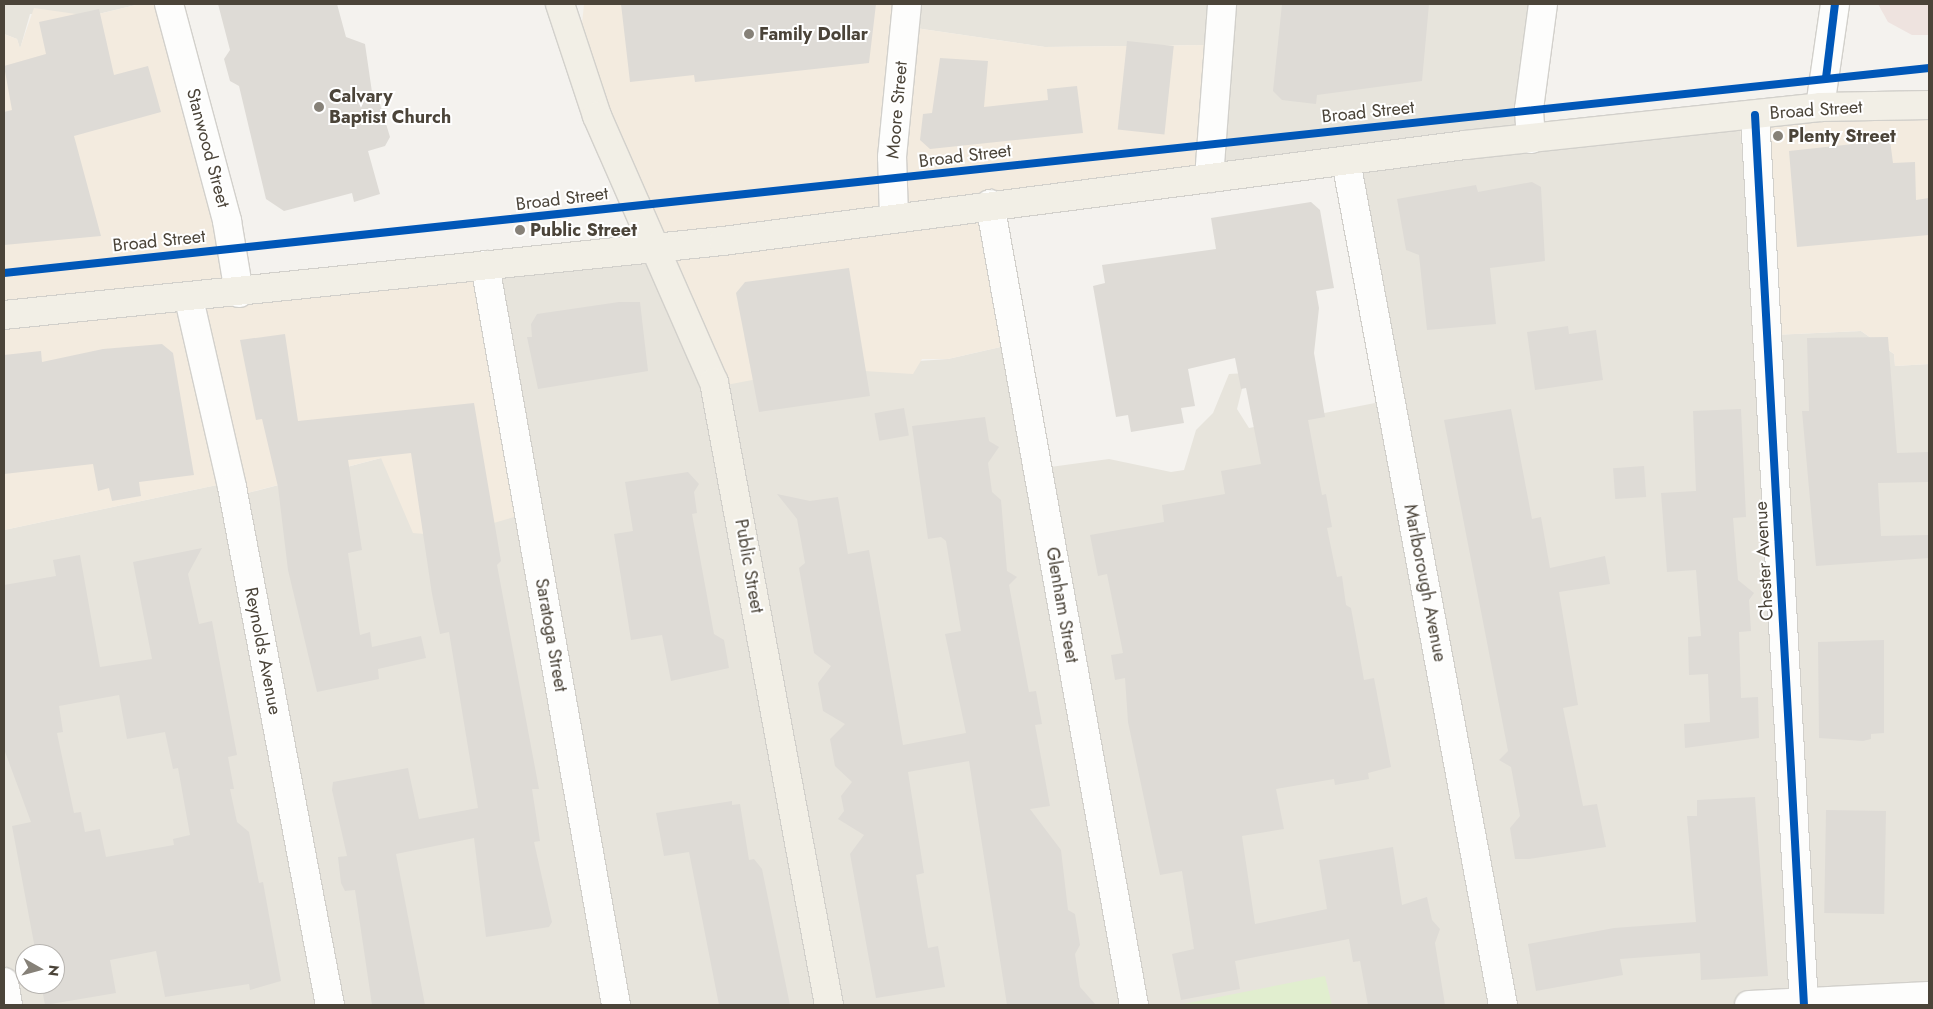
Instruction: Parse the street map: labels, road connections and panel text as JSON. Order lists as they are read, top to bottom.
{
  "streets": {
    "main road": ["Broad Street", "Public Street"],
    "street": [
      "Moore Street",
      "Stanwood Street",
      "Chester Avenue",
      "Marlborough Avenue",
      "Glenham Street",
      "Saratoga Street",
      "Reynolds Avenue"
    ]
  },
  "crossings": [
    ["Moore Street", "Broad Street"],
    ["Broad Street", "Stanwood Street"],
    ["Broad Street", "Chester Avenue"],
    ["Broad Street", "Public Street"],
    ["Broad Street", "Marlborough Avenue"],
    ["Broad Street", "Glenham Street"],
    ["Broad Street", "Saratoga Street"],
    ["Broad Street", "Reynolds Avenue"]
  ],
  "places": [
    "Family Dollar",
    "Calvary Baptist Church",
    "Plenty Street",
    "Public Street"
  ],
  "north": "right"
}
